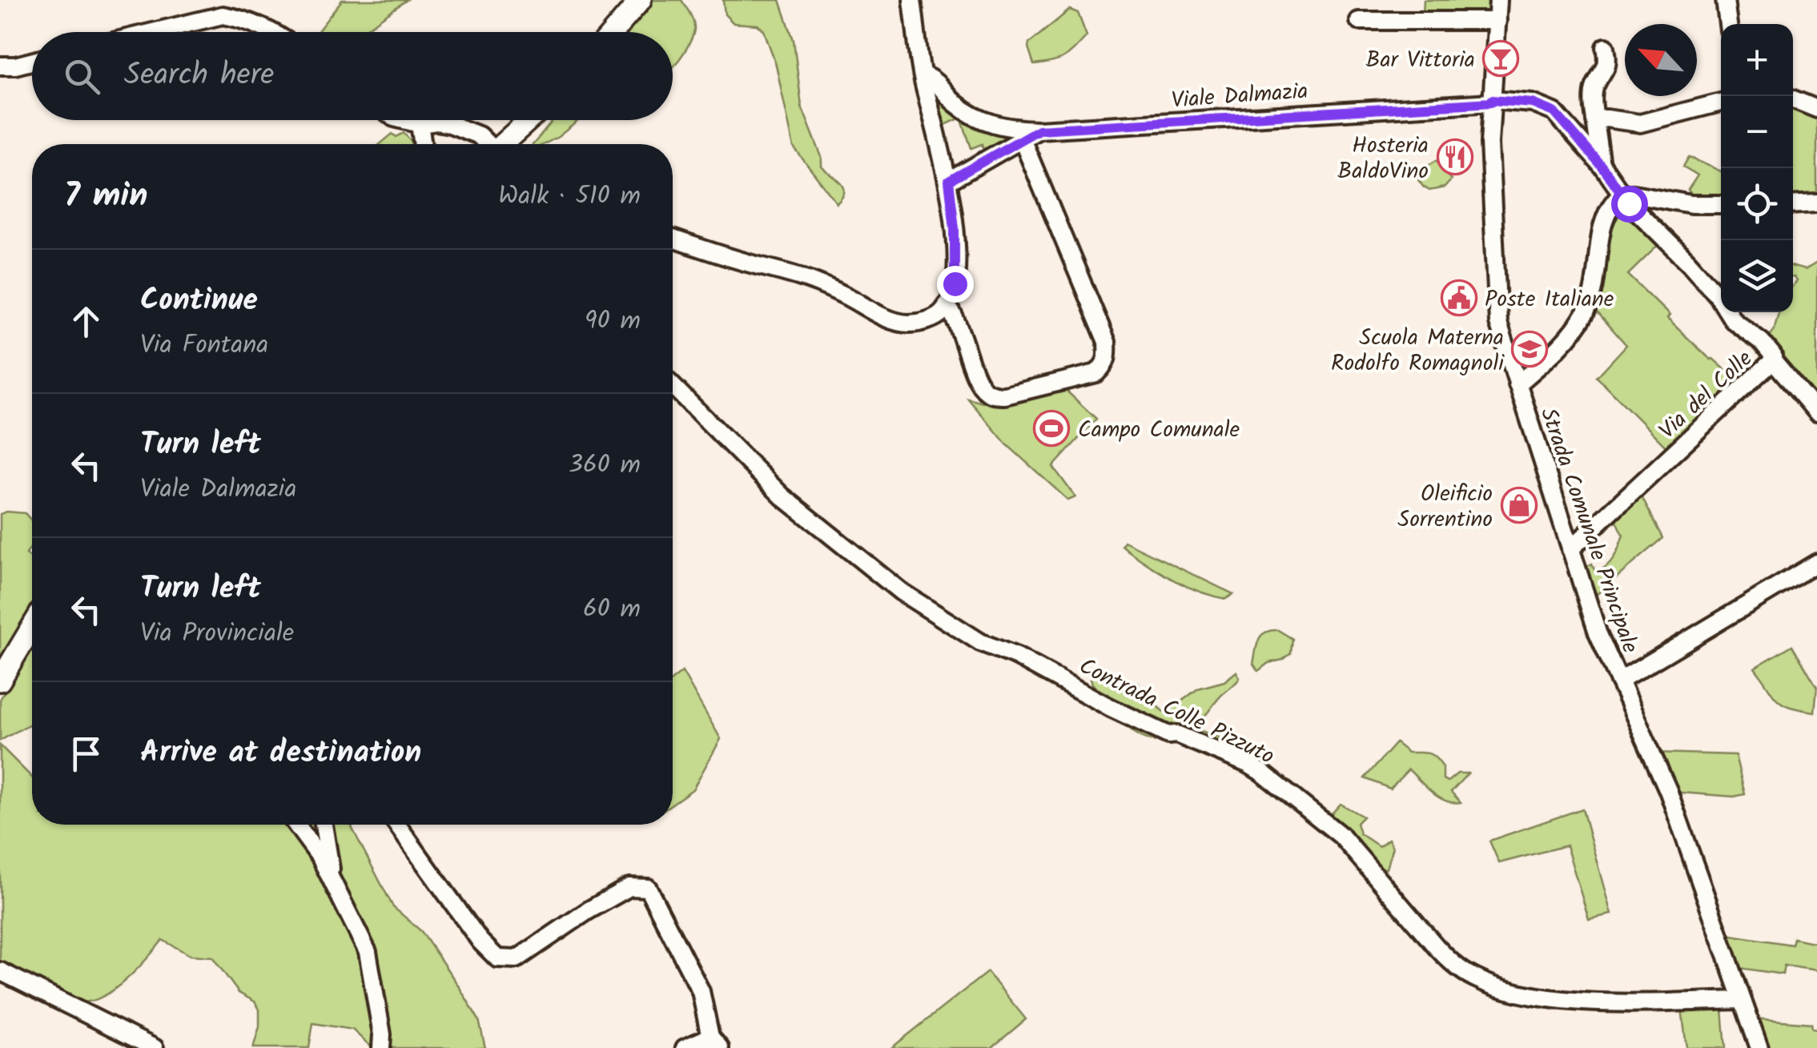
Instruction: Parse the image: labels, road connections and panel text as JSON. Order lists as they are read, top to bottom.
{
  "streets": {
    "street": [
      "Viale Dalmazia",
      "Via del Colle",
      "Strada Comunale Principale",
      "Contrada Colle Pizzuto"
    ]
  },
  "crossings": [
    ["Viale Dalmazia", "Via del Colle"],
    ["Viale Dalmazia", "Strada Comunale Principale"],
    ["Via del Colle", "Strada Comunale Principale"],
    ["Strada Comunale Principale", "Contrada Colle Pizzuto"]
  ],
  "places": {
    "bar": ["Bar Vittoria"],
    "restaurant": ["Hosteria BaldoVino"],
    "public building": ["Poste Italiane"],
    "school or university": ["Scuola Materna Rodolfo Romagnoli"],
    "sports": ["Campo Comunale"],
    "shop": ["Oleificio Sorrentino"]
  },
  "north": "top left",
  "page": {
    "map_buttons": ["+", "−"],
    "search": "Search here",
    "heading": ["7 min", "Walk · 510 m"],
    "list": [
      ["Continue", "Via Fontana", "90 m"],
      ["Turn left", "Viale Dalmazia", "360 m"],
      ["Turn left", "Via Provinciale", "60 m"],
      "Arrive at destination"
    ]
  }
}
